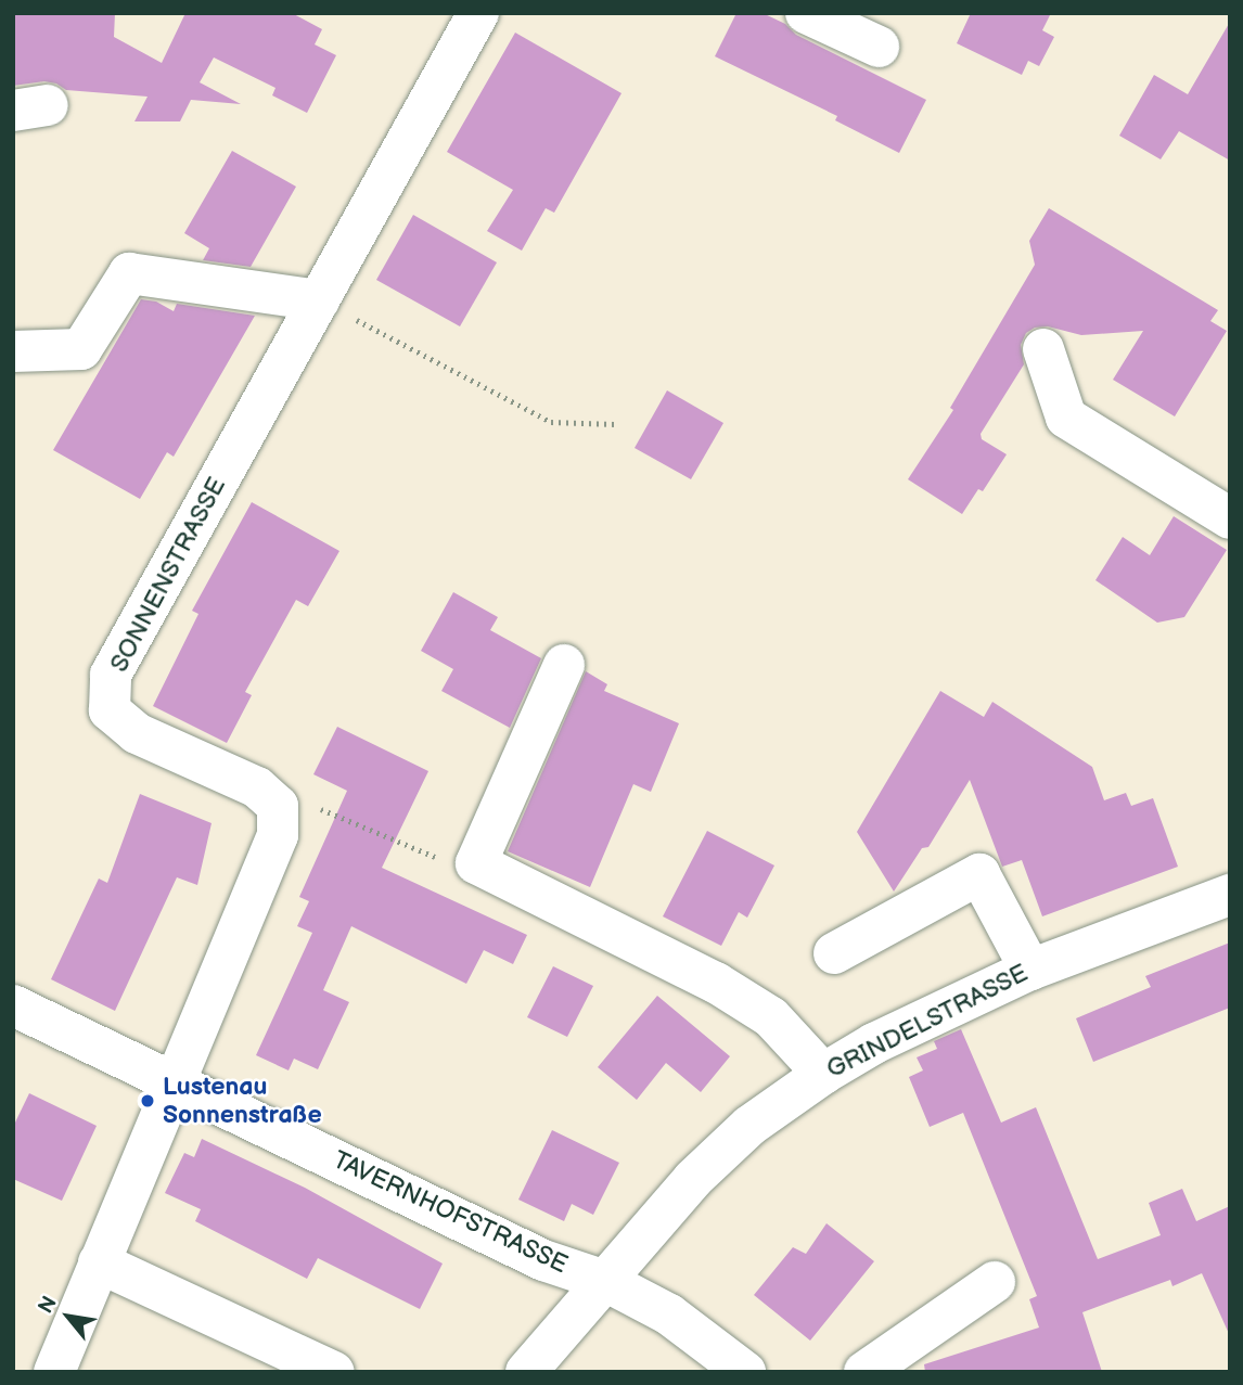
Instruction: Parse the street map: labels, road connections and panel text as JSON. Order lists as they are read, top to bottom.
{
  "streets": {
    "street": ["SONNENSTRASSE", "GRINDELSTRASSE", "TAVERNHOFSTRASSE"]
  },
  "crossings": [
    ["GRINDELSTRASSE", "TAVERNHOFSTRASSE"]
  ],
  "places": ["Lustenau Sonnenstraße"],
  "north": "top left"
}
